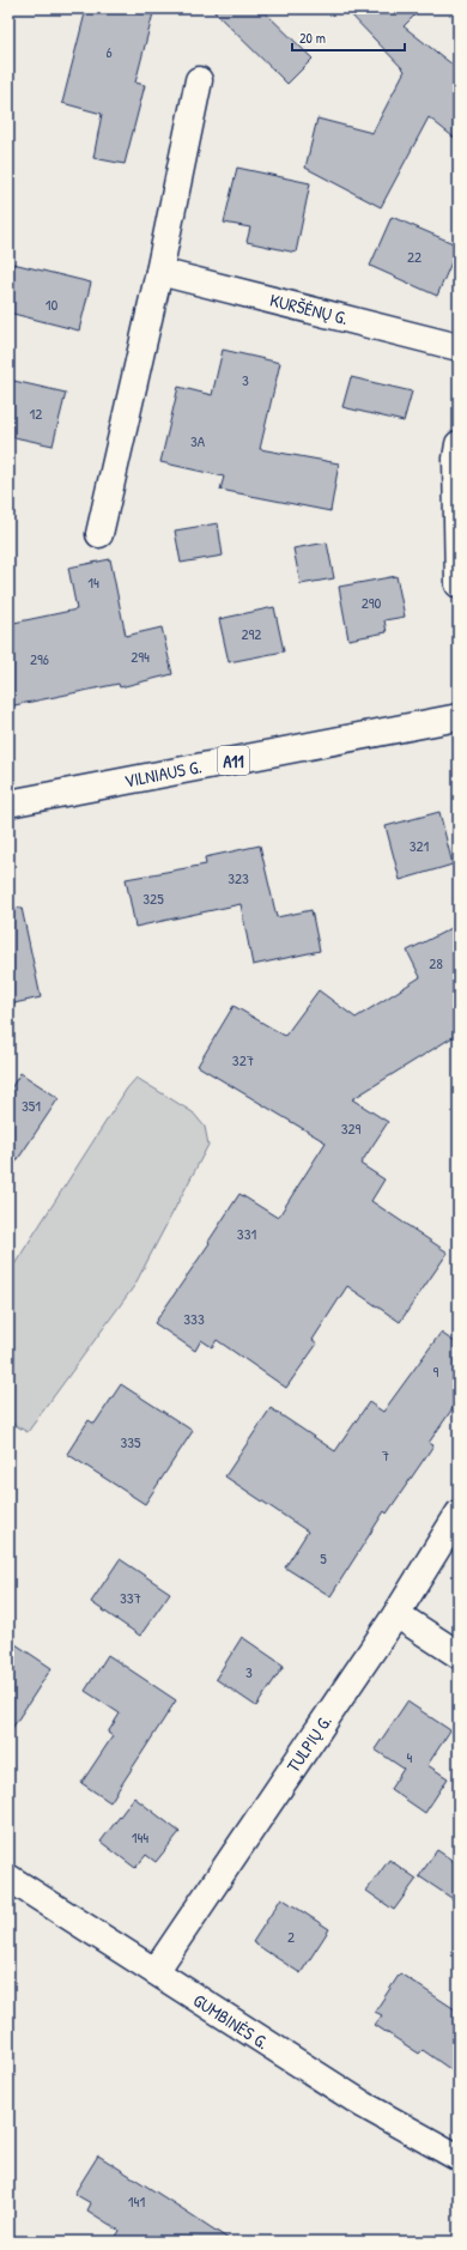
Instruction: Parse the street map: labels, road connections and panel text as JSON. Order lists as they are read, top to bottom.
{
  "streets": {
    "main road": [
      "KURŠĖNŲ G.",
      "A11",
      "VILNIAUS G.",
      "TULPIŲ G.",
      "GUMBINĖS G."
    ]
  },
  "crossings": [
    ["TULPIŲ G.", "GUMBINĖS G."]
  ],
  "house_numbers": [
    "6",
    "22",
    "10",
    "3",
    "12",
    "3A",
    "14",
    "290",
    "292",
    "294",
    "296",
    "321",
    "323",
    "325",
    "28",
    "327",
    "351",
    "329",
    "331",
    "333",
    "9",
    "335",
    "7",
    "5",
    "337",
    "3",
    "4",
    "144",
    "2",
    "141"
  ],
  "scale_bar": "20 m"
}
